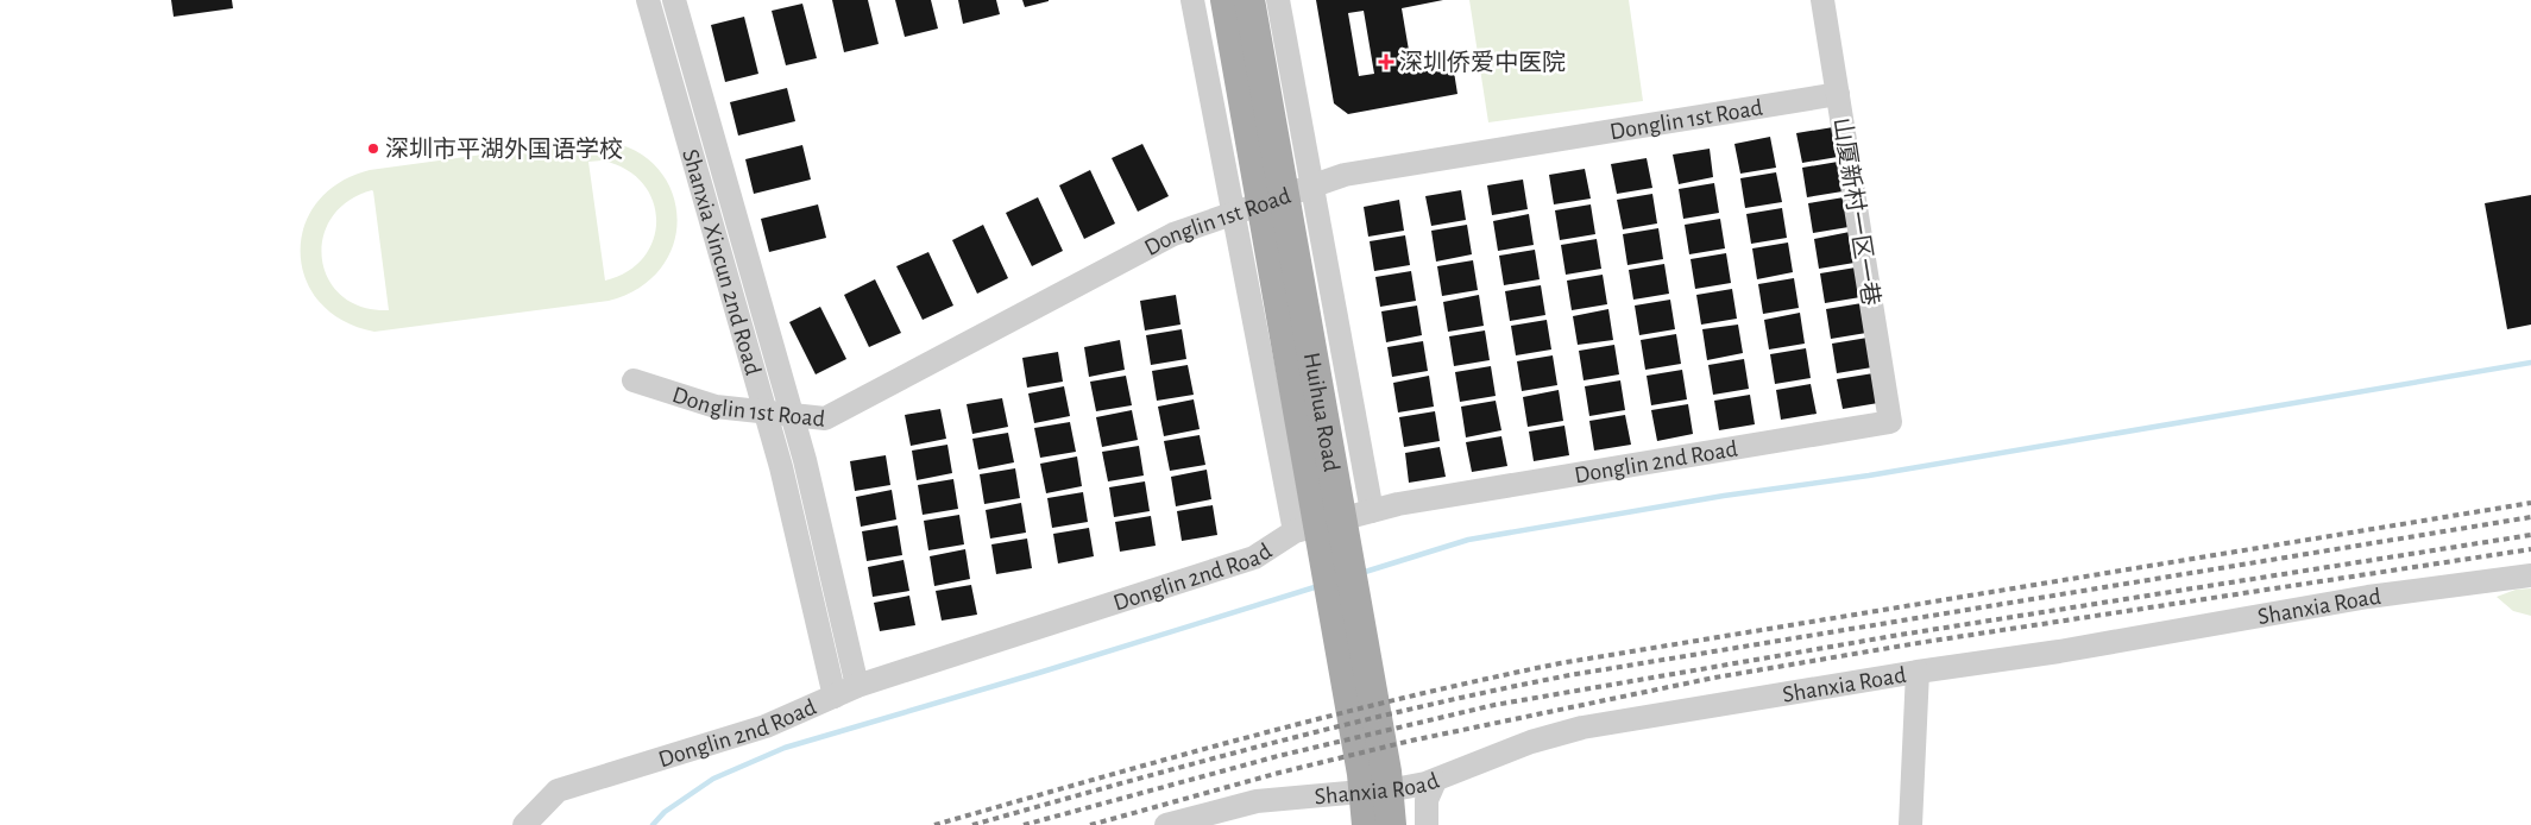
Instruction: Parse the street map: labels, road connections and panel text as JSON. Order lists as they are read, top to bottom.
{
  "streets": {
    "main road": ["Huihua Road"],
    "street": [
      "Donglin 1st Road",
      "山厦新村一区一巷",
      "Shanxia Xincun 2nd Road",
      "Donglin 2nd Road",
      "Shanxia Road"
    ]
  },
  "crossings": [
    ["Donglin 1st Road", "山厦新村一区一巷"],
    ["Donglin 1st Road", "Shanxia Xincun 2nd Road"],
    ["山厦新村一区一巷", "Donglin 2nd Road"],
    ["Shanxia Xincun 2nd Road", "Donglin 2nd Road"]
  ],
  "places": {
    "health": ["深圳侨爱中医院"],
    "other": ["深圳市平湖外国语学校"]
  }
}
